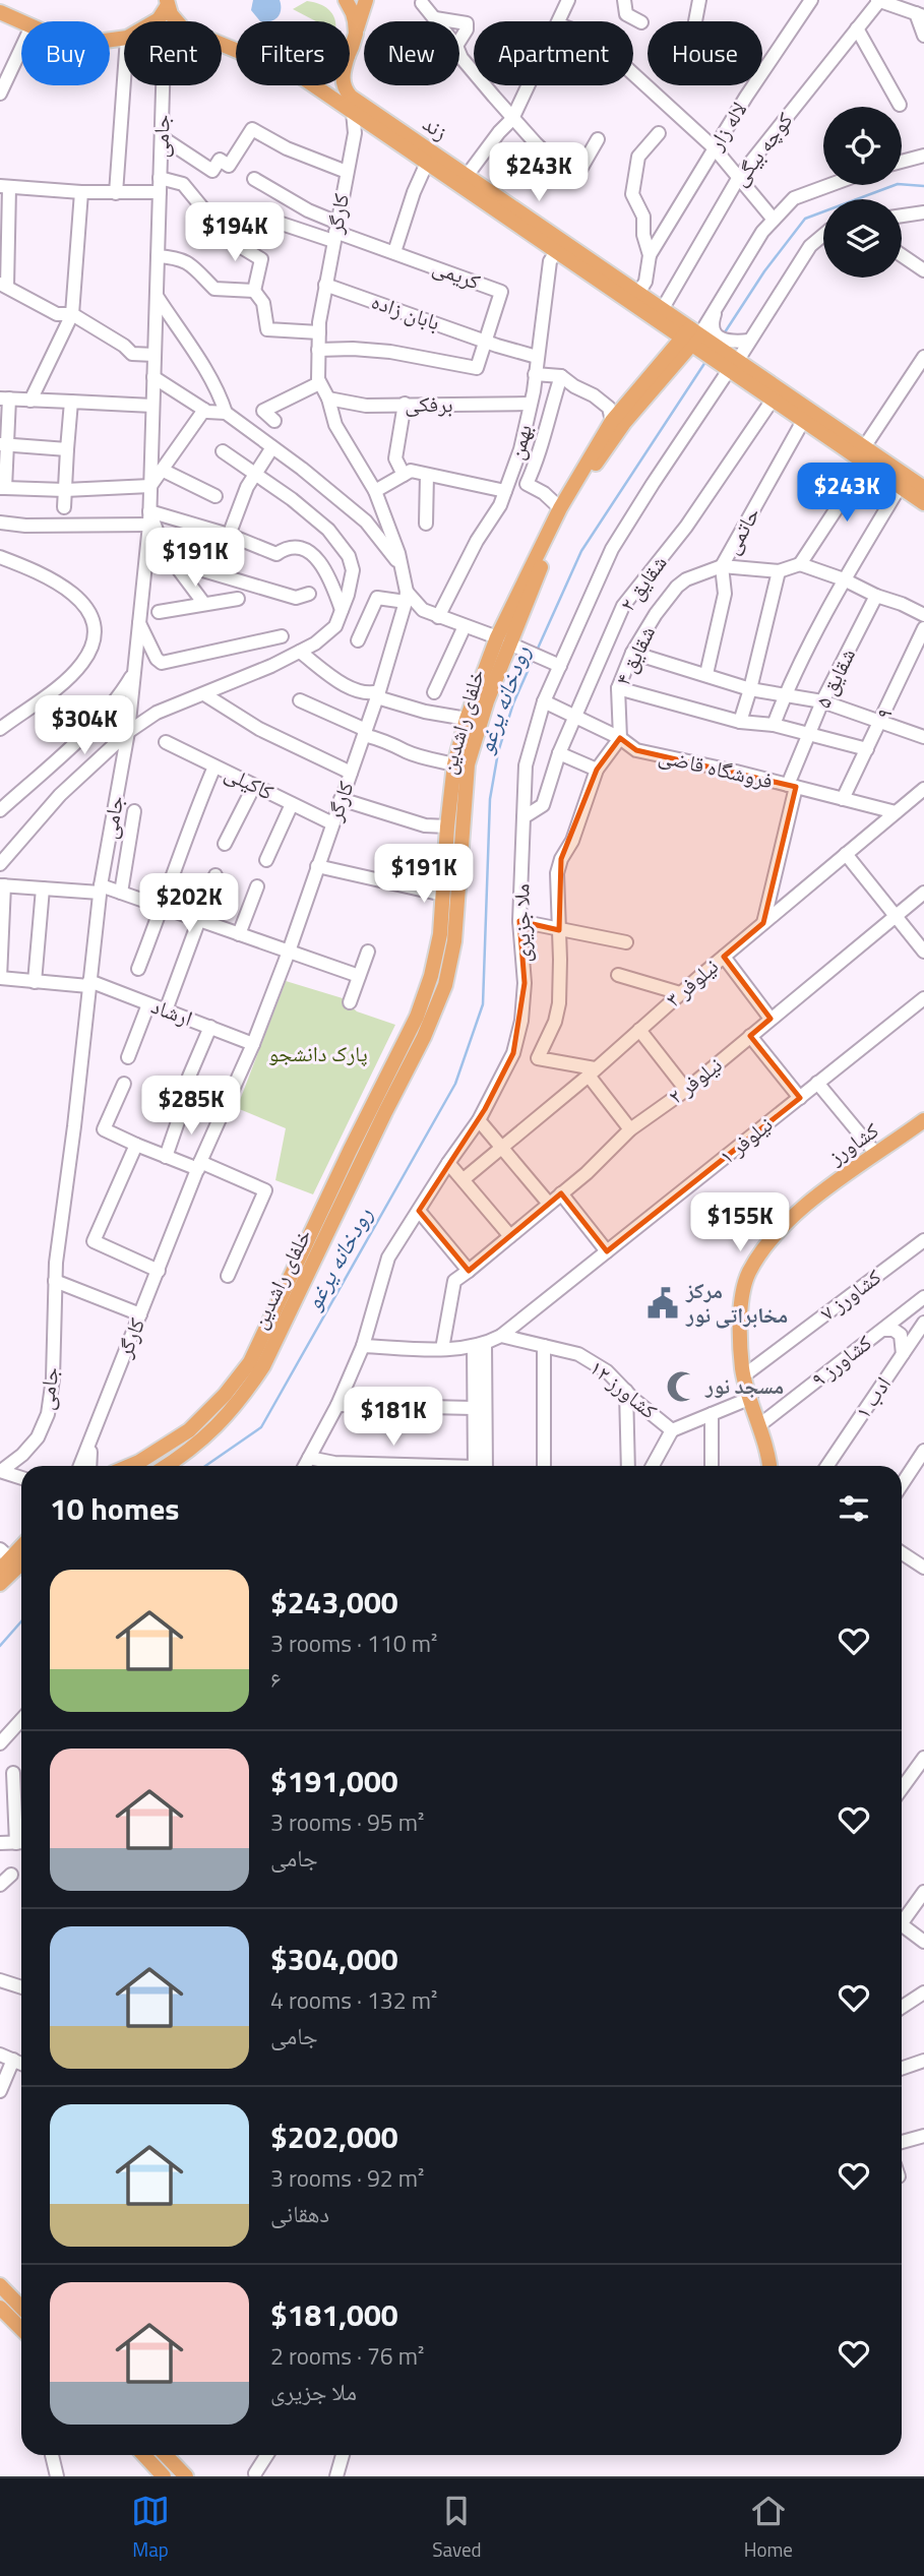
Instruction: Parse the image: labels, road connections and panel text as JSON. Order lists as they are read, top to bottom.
{
  "streets": {
    "main road": ["زند", "خلفای راشدین", "کشاورز"],
    "street": [
      "لاله زار",
      "جامی",
      "کوچه بیگی",
      "کارگر",
      "کریمی",
      "بابان زاده",
      "برفکی",
      "بهمن",
      "حاتمی",
      "شقایق ۲",
      "شقایق ۴",
      "شقایق ۵",
      "۹",
      "فروشگاه قاضی",
      "کاکیلی",
      "ملا جزیری",
      "نیلوفر ۳",
      "ارشاد",
      "نیلوفر ۲",
      "نیلوفر ۱",
      "کشاورز ۷",
      "کشاورز ۹",
      "کشاورز ۱۲",
      "ادب ۱"
    ]
  },
  "crossings": [
    ["زند", "کوچه بیگی"],
    ["زند", "کارگر"],
    ["زند", "بهمن"],
    ["زند", "خلفای راشدین"],
    ["جامی", "ارشاد"],
    ["کارگر", "کریمی"],
    ["کارگر", "بابان زاده"],
    ["کارگر", "برفکی"],
    ["کارگر", "کاکیلی"],
    ["کارگر", "ارشاد"],
    ["کریمی", "بابان زاده"],
    ["بابان زاده", "بهمن"],
    ["برفکی", "بهمن"],
    ["حاتمی", "شقایق ۴"],
    ["شقایق ۲", "فروشگاه قاضی"],
    ["شقایق ۲", "ملا جزیری"],
    ["شقایق ۴", "فروشگاه قاضی"],
    ["شقایق ۵", "فروشگاه قاضی"],
    ["شقایق ۵", "نیلوفر ۳"],
    ["۹", "فروشگاه قاضی"],
    ["فروشگاه قاضی", "ملا جزیری"],
    ["فروشگاه قاضی", "نیلوفر ۳"],
    ["نیلوفر ۱", "کشاورز ۱۲"],
    ["کشاورز", "کشاورز ۷"],
    ["کشاورز", "کشاورز ۹"],
    ["کشاورز", "کشاورز ۱۲"]
  ],
  "water": ["رودخانه یرغو"],
  "parks": ["پارک دانشجو"],
  "places": {
    "public building": ["مرکز مخابراتی نور"],
    "mosque": ["مسجد نور"]
  },
  "page": {
    "chip": [
      "Buy",
      "Rent",
      "Filters",
      "New",
      "Apartment",
      "House"
    ],
    "price": [
      "$243K",
      "$194K",
      "$243K",
      "$191K",
      "$304K",
      "$191K",
      "$202K",
      "$285K",
      "$155K",
      "$181K"
    ],
    "heading": "10 homes",
    "list": [
      {
        "name": "$243,000",
        "note": "3 rooms · 110 m² · ۶"
      },
      {
        "name": "$191,000",
        "note": "3 rooms · 95 m² · جامی"
      },
      {
        "name": "$304,000",
        "note": "4 rooms · 132 m² · جامی"
      },
      {
        "name": "$202,000",
        "note": "3 rooms · 92 m² · دهقانی"
      },
      {
        "name": "$181,000",
        "note": "2 rooms · 76 m² · ملا جزیری"
      }
    ],
    "tabs": ["Map", "Saved", "Home"]
  }
}
